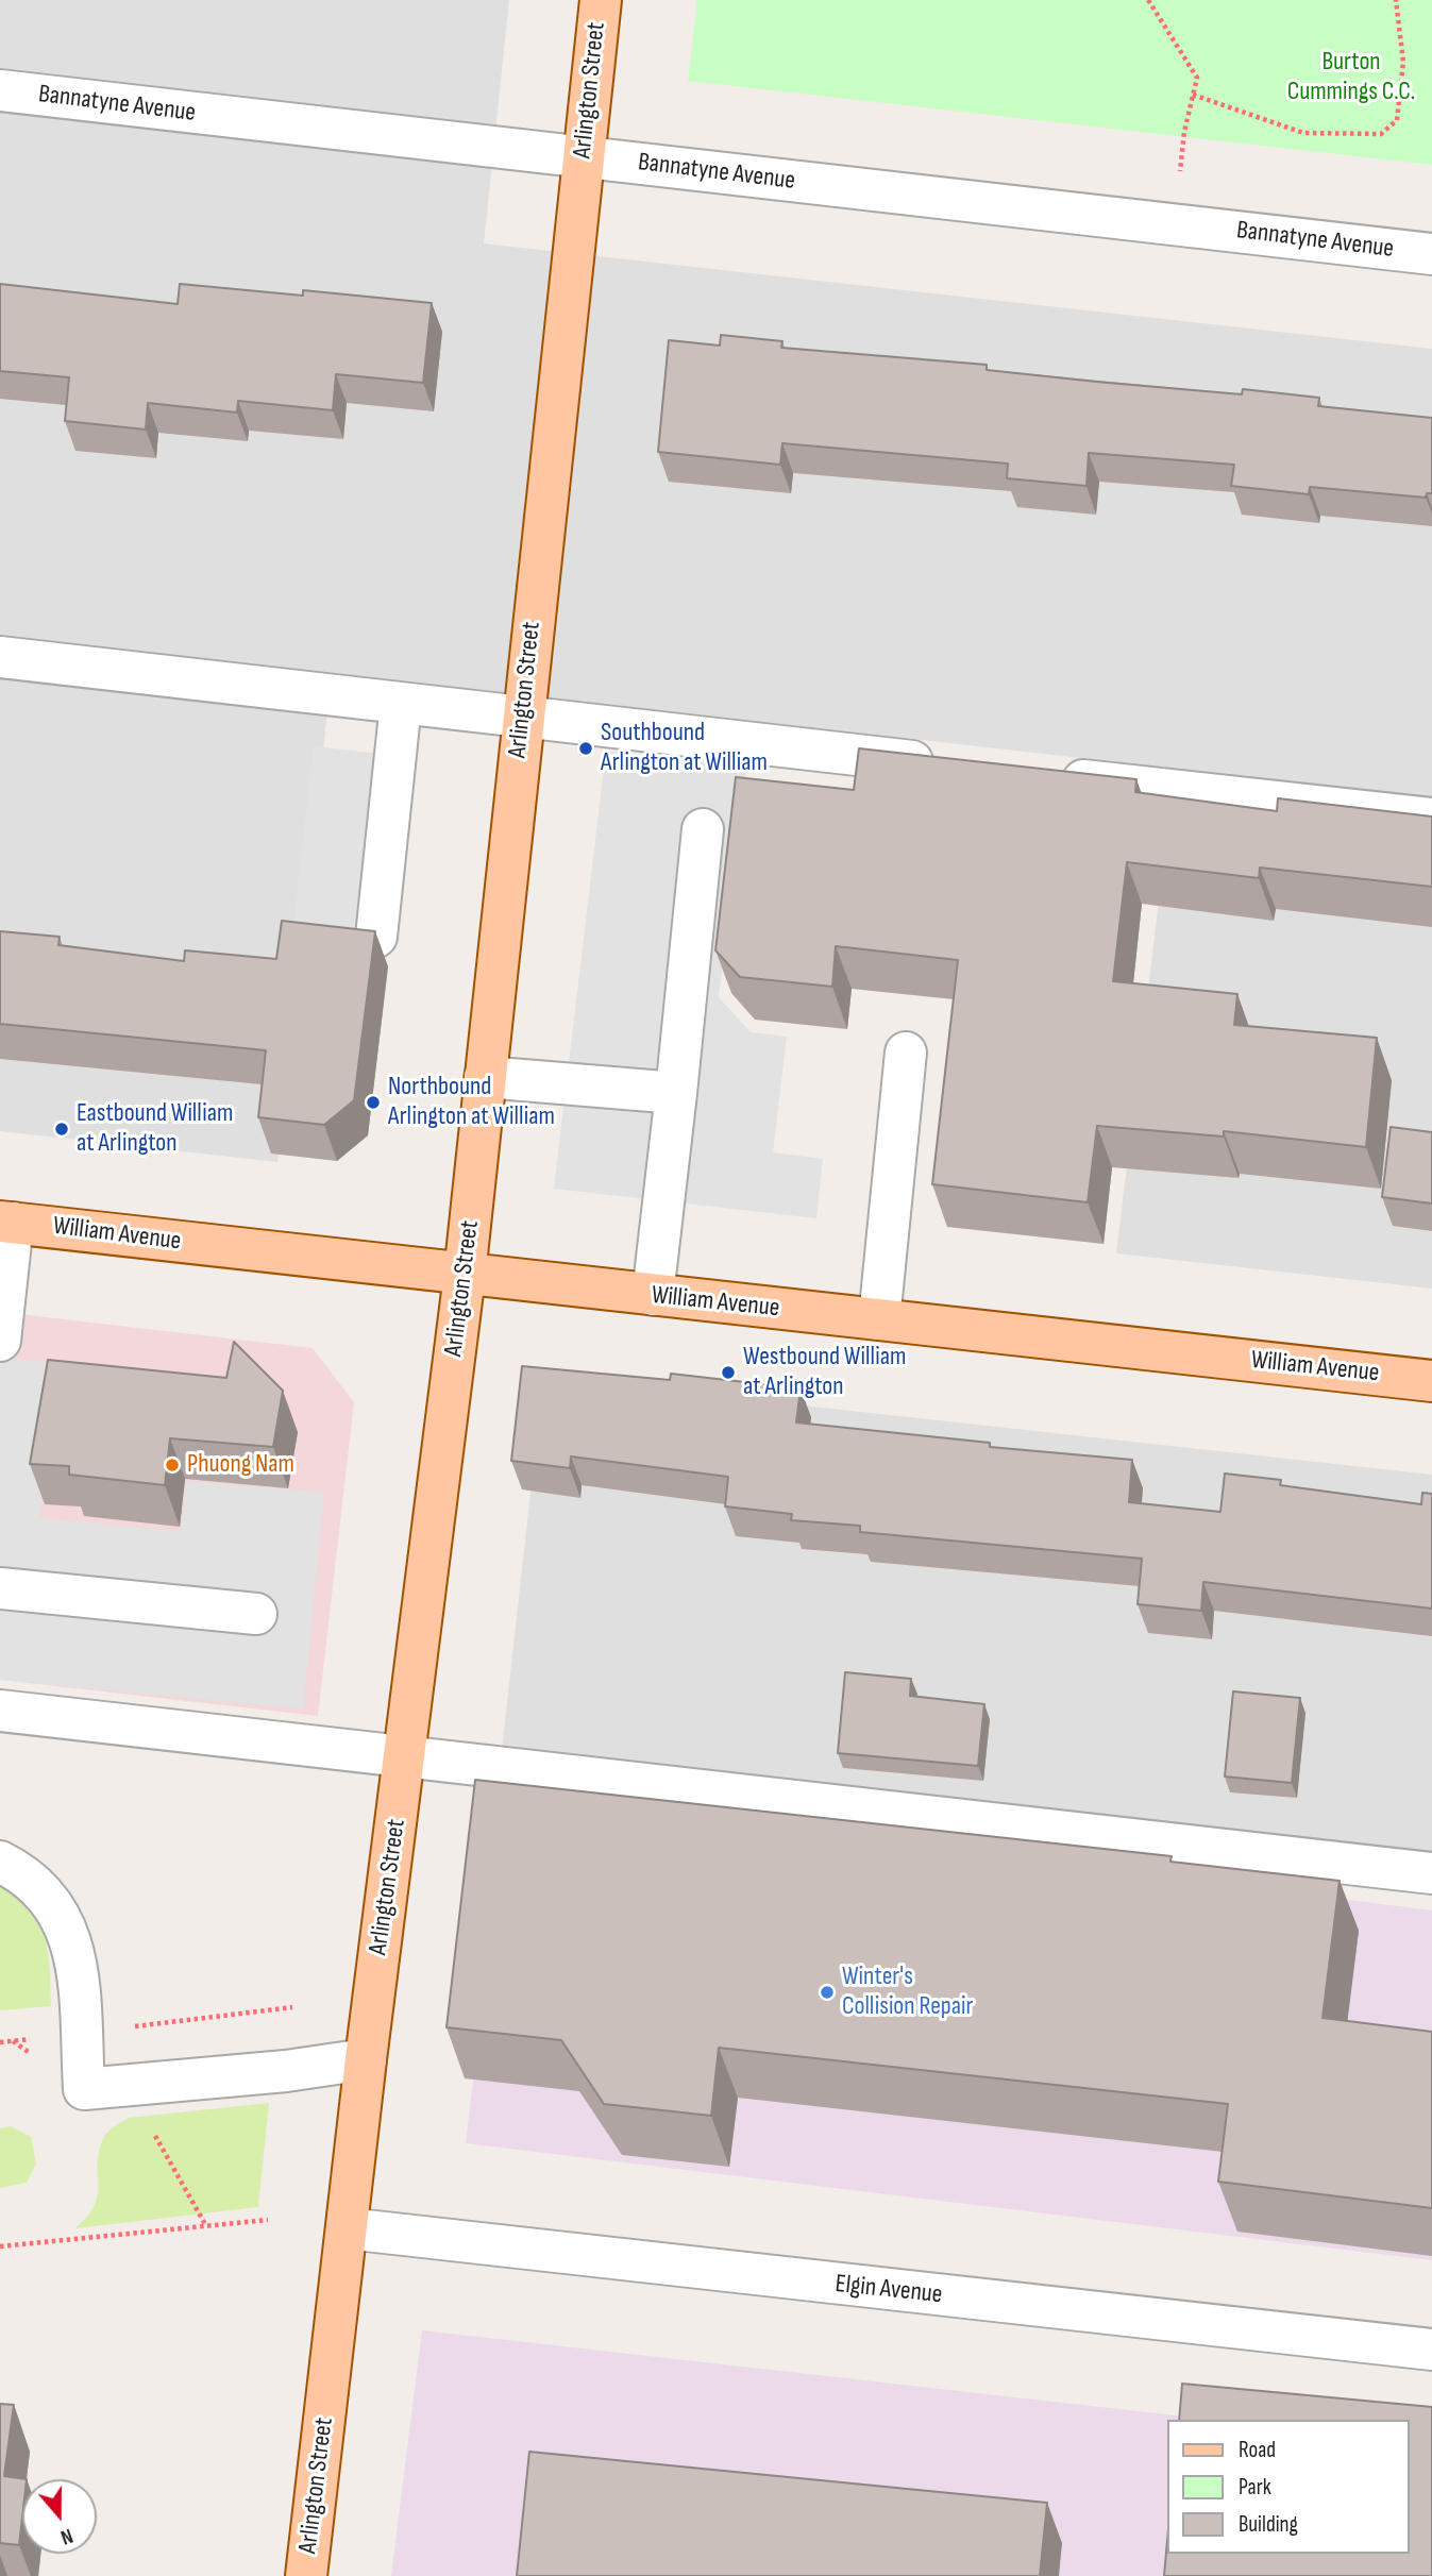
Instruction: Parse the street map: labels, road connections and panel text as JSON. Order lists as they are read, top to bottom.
{
  "streets": {
    "main road": ["Arlington Street", "William Avenue"],
    "street": ["Bannatyne Avenue", "Elgin Avenue"]
  },
  "crossings": [
    ["Arlington Street", "Bannatyne Avenue"],
    ["Arlington Street", "William Avenue"],
    ["Arlington Street", "Elgin Avenue"]
  ],
  "parks": ["Burton Cummings C.C."],
  "places": [
    "Southbound Arlington at William",
    "Northbound Arlington at William",
    "Eastbound William at Arlington",
    "Westbound William at Arlington",
    "Phuong Nam",
    "Winter's Collision Repair"
  ],
  "legend": ["Road", "Park", "Building"],
  "north": "bottom"
}
